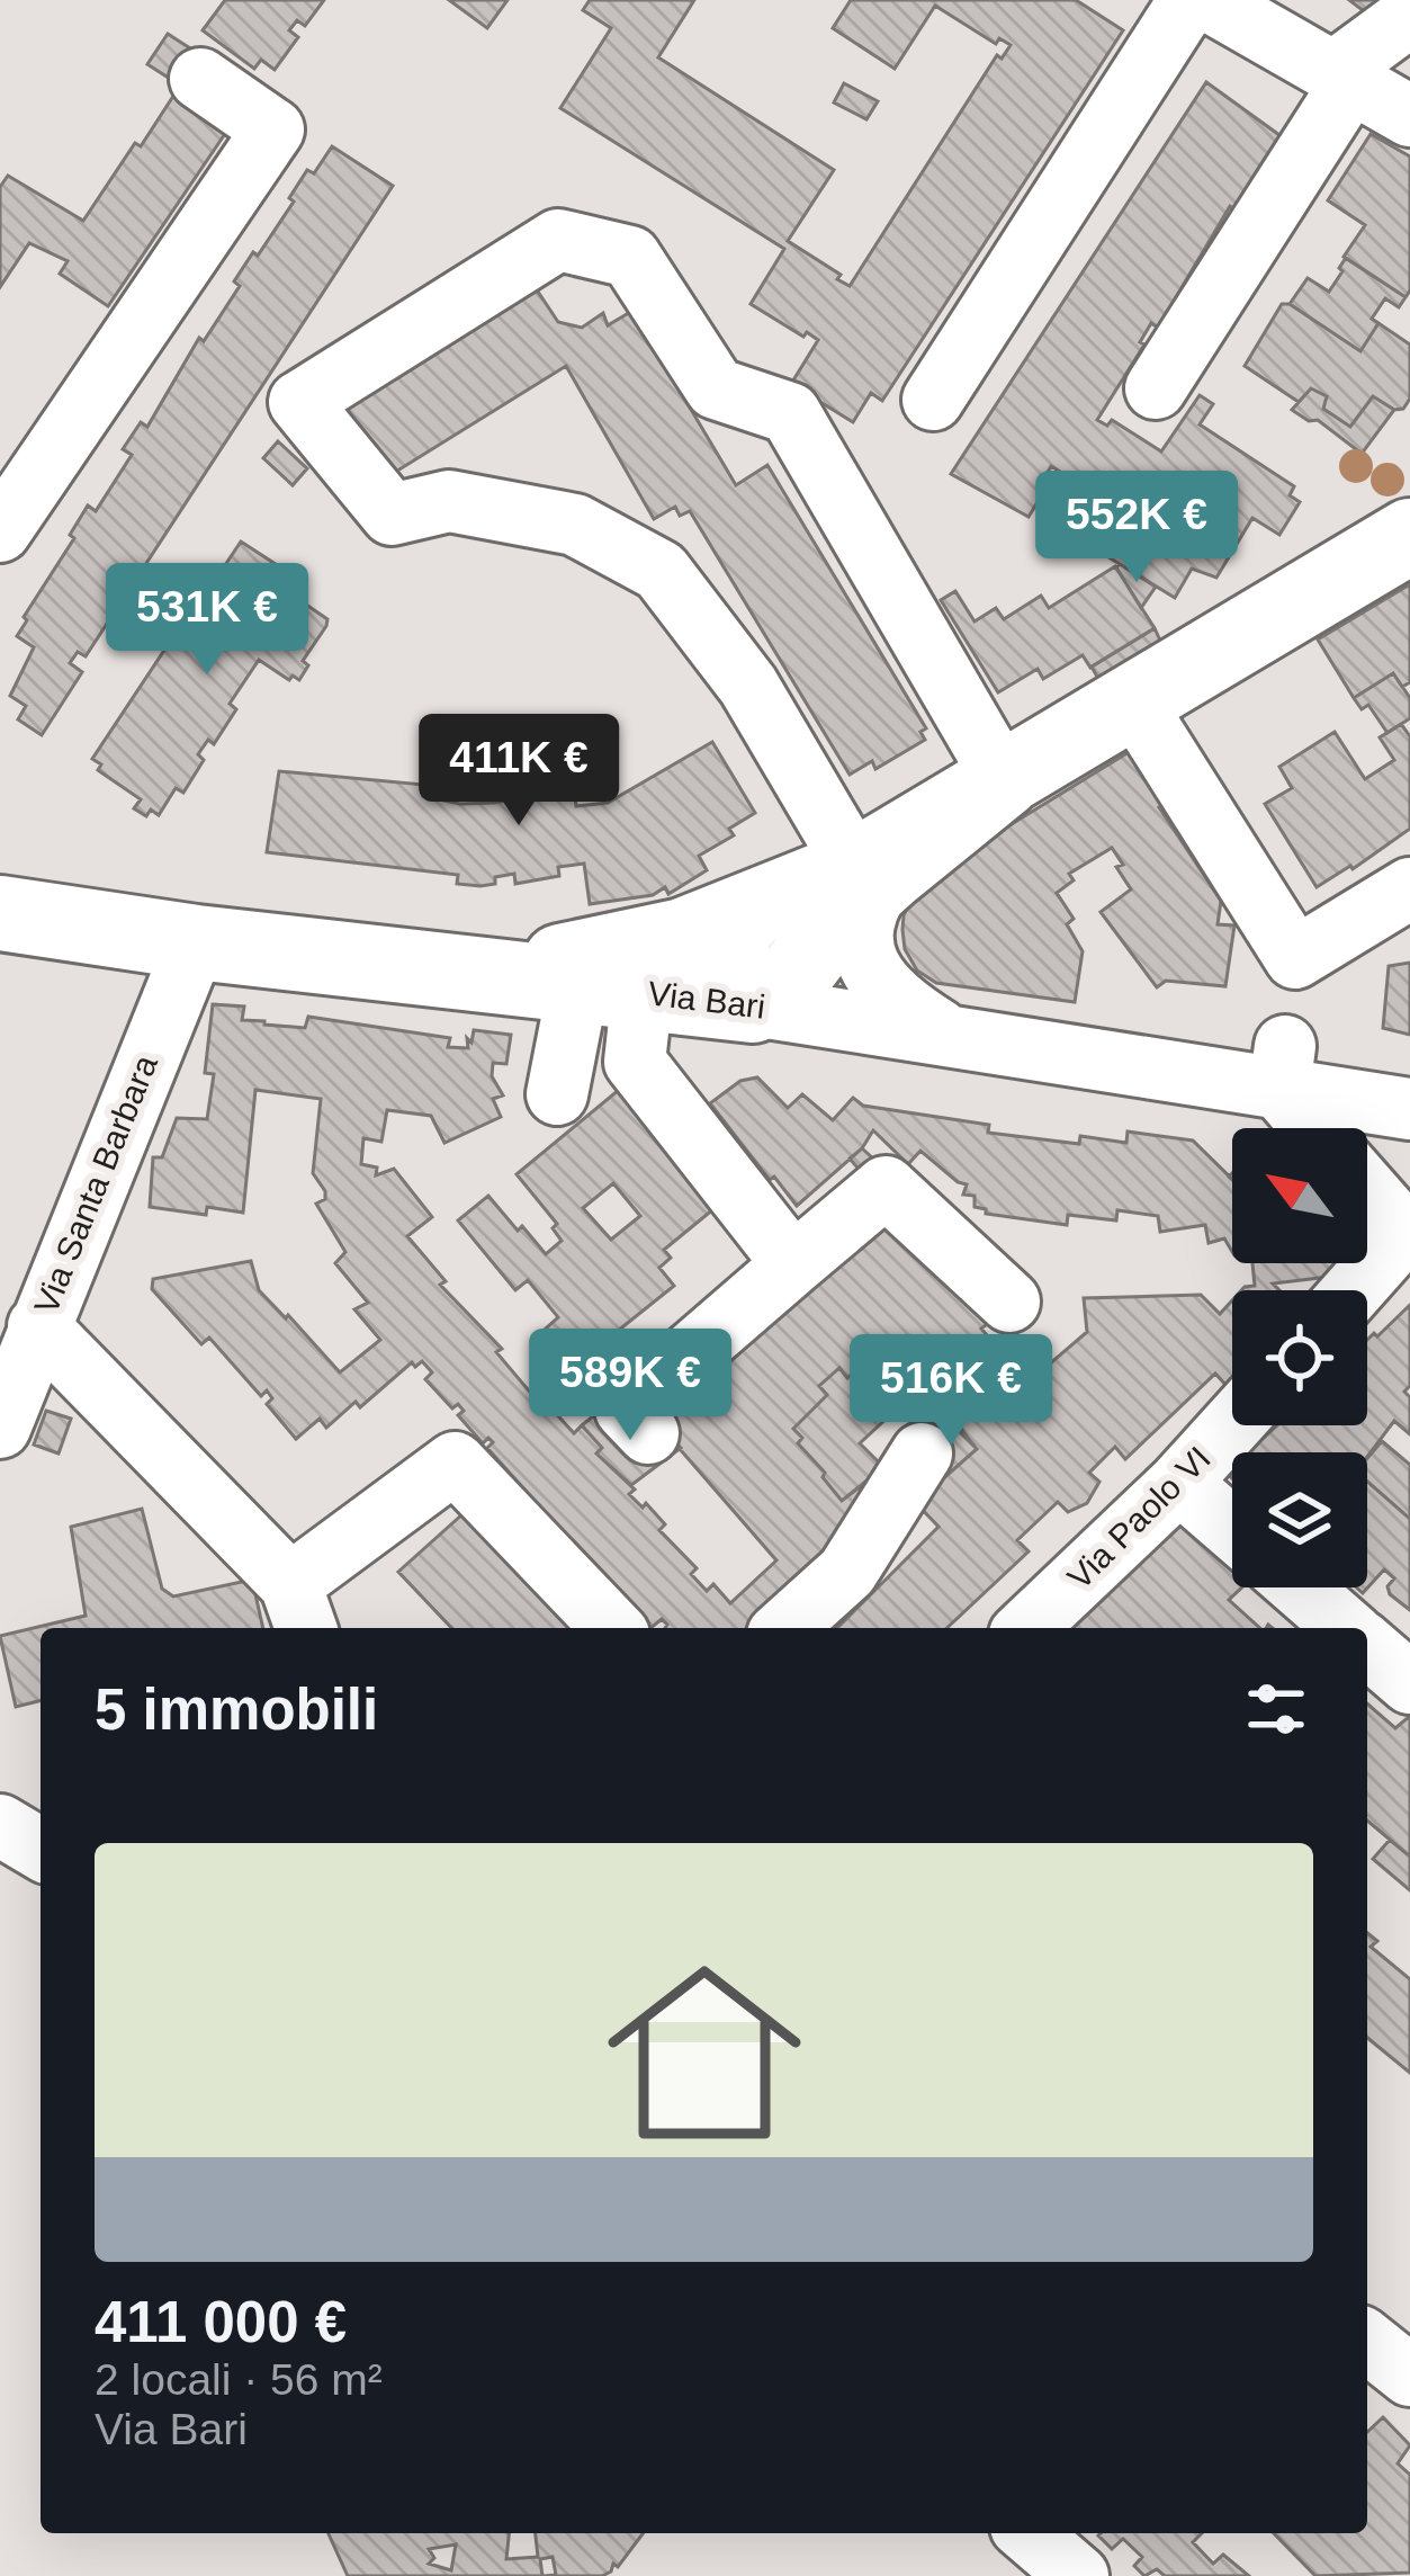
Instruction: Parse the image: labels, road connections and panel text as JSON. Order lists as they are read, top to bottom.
{
  "streets": {
    "main road": ["Via Bari"],
    "street": ["Via Santa Barbara", "Via Paolo VI"]
  },
  "crossings": [
    ["Via Bari", "Via Santa Barbara"]
  ],
  "north": "top left",
  "page": {
    "price": [
      "552K €",
      "531K €",
      "411K €",
      "589K €",
      "516K €"
    ],
    "heading": "5 immobili",
    "list": [
      {
        "name": "411 000 €",
        "note": "2 locali · 56 m² · Via Bari"
      }
    ]
  }
}
